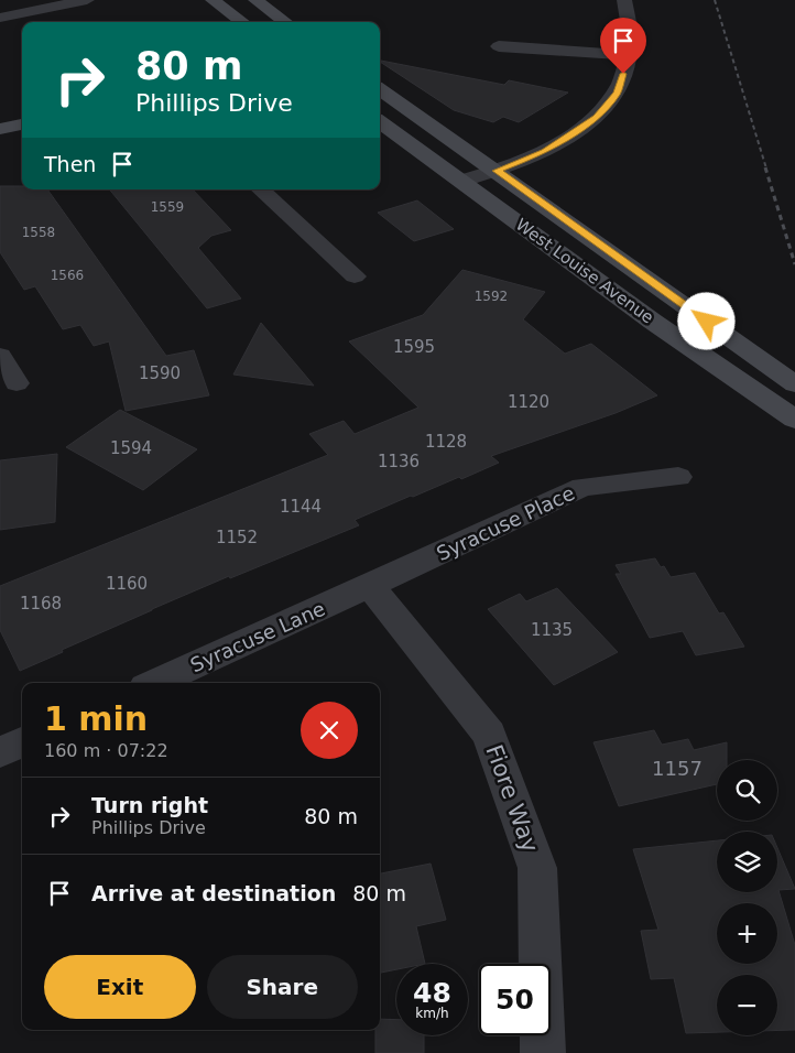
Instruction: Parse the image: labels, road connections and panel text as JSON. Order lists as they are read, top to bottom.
{
  "streets": {
    "main road": ["West Louise Avenue"],
    "street": ["Syracuse Place", "Syracuse Lane", "Fiore Way"]
  },
  "crossings": [
    ["Syracuse Place", "Syracuse Lane"],
    ["Syracuse Place", "Fiore Way"],
    ["Syracuse Lane", "Fiore Way"]
  ],
  "house_numbers": [
    "1559",
    "1558",
    "1566",
    "1592",
    "1595",
    "1590",
    "1120",
    "1128",
    "1594",
    "1136",
    "1144",
    "1152",
    "1160",
    "1168",
    "1135",
    "1157"
  ],
  "page": {
    "turn": ["80 m", "Phillips Drive"],
    "then": "Then",
    "heading": ["1 min", "160 m · 07:22"],
    "map_buttons": ["+", "−"],
    "list": [
      {
        "name": "Turn right",
        "note": "Phillips Drive",
        "value": "80 m"
      },
      {
        "name": "Arrive at destination",
        "value": "80 m"
      }
    ],
    "buttons": ["Exit", "Share"],
    "speed": "48 km/h",
    "limit": "50"
  }
}
